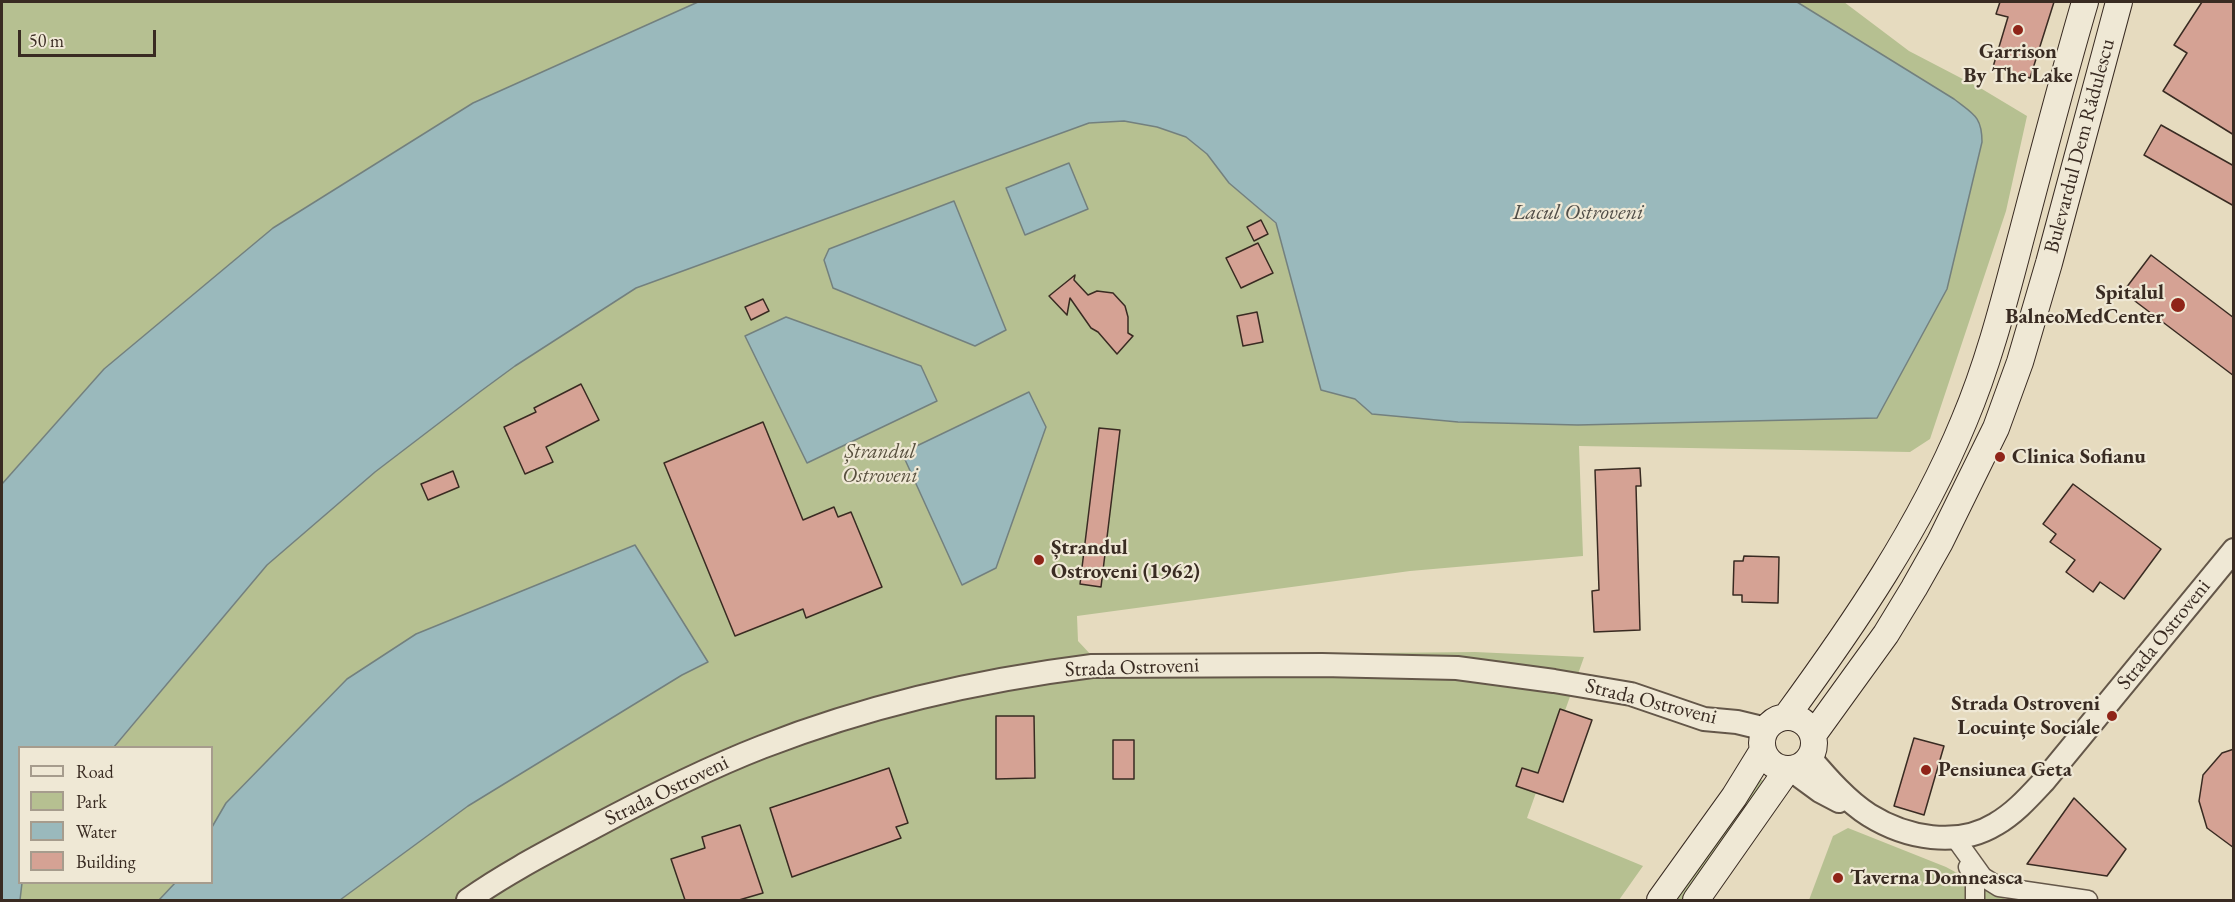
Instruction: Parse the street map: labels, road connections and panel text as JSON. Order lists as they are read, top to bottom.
{
  "streets": {
    "main road": ["Bulevardul Dem Rădulescu"],
    "street": ["Strada Ostroveni"]
  },
  "crossings": [
    ["Bulevardul Dem Rădulescu", "Strada Ostroveni"]
  ],
  "water": ["Lacul Ostroveni"],
  "parks": ["Ștrandul Ostroveni"],
  "places": [
    "Garrison By The Lake",
    "Spitalul BalneoMedCenter",
    "Clinica Sofianu",
    "Ștrandul Ostroveni (1962)",
    "Strada Ostroveni Locuințe Sociale",
    "Pensiunea Geta",
    "Taverna Domneasca"
  ],
  "legend": [
    "Road",
    "Park",
    "Water",
    "Building"
  ],
  "scale_bar": "50 m"
}
